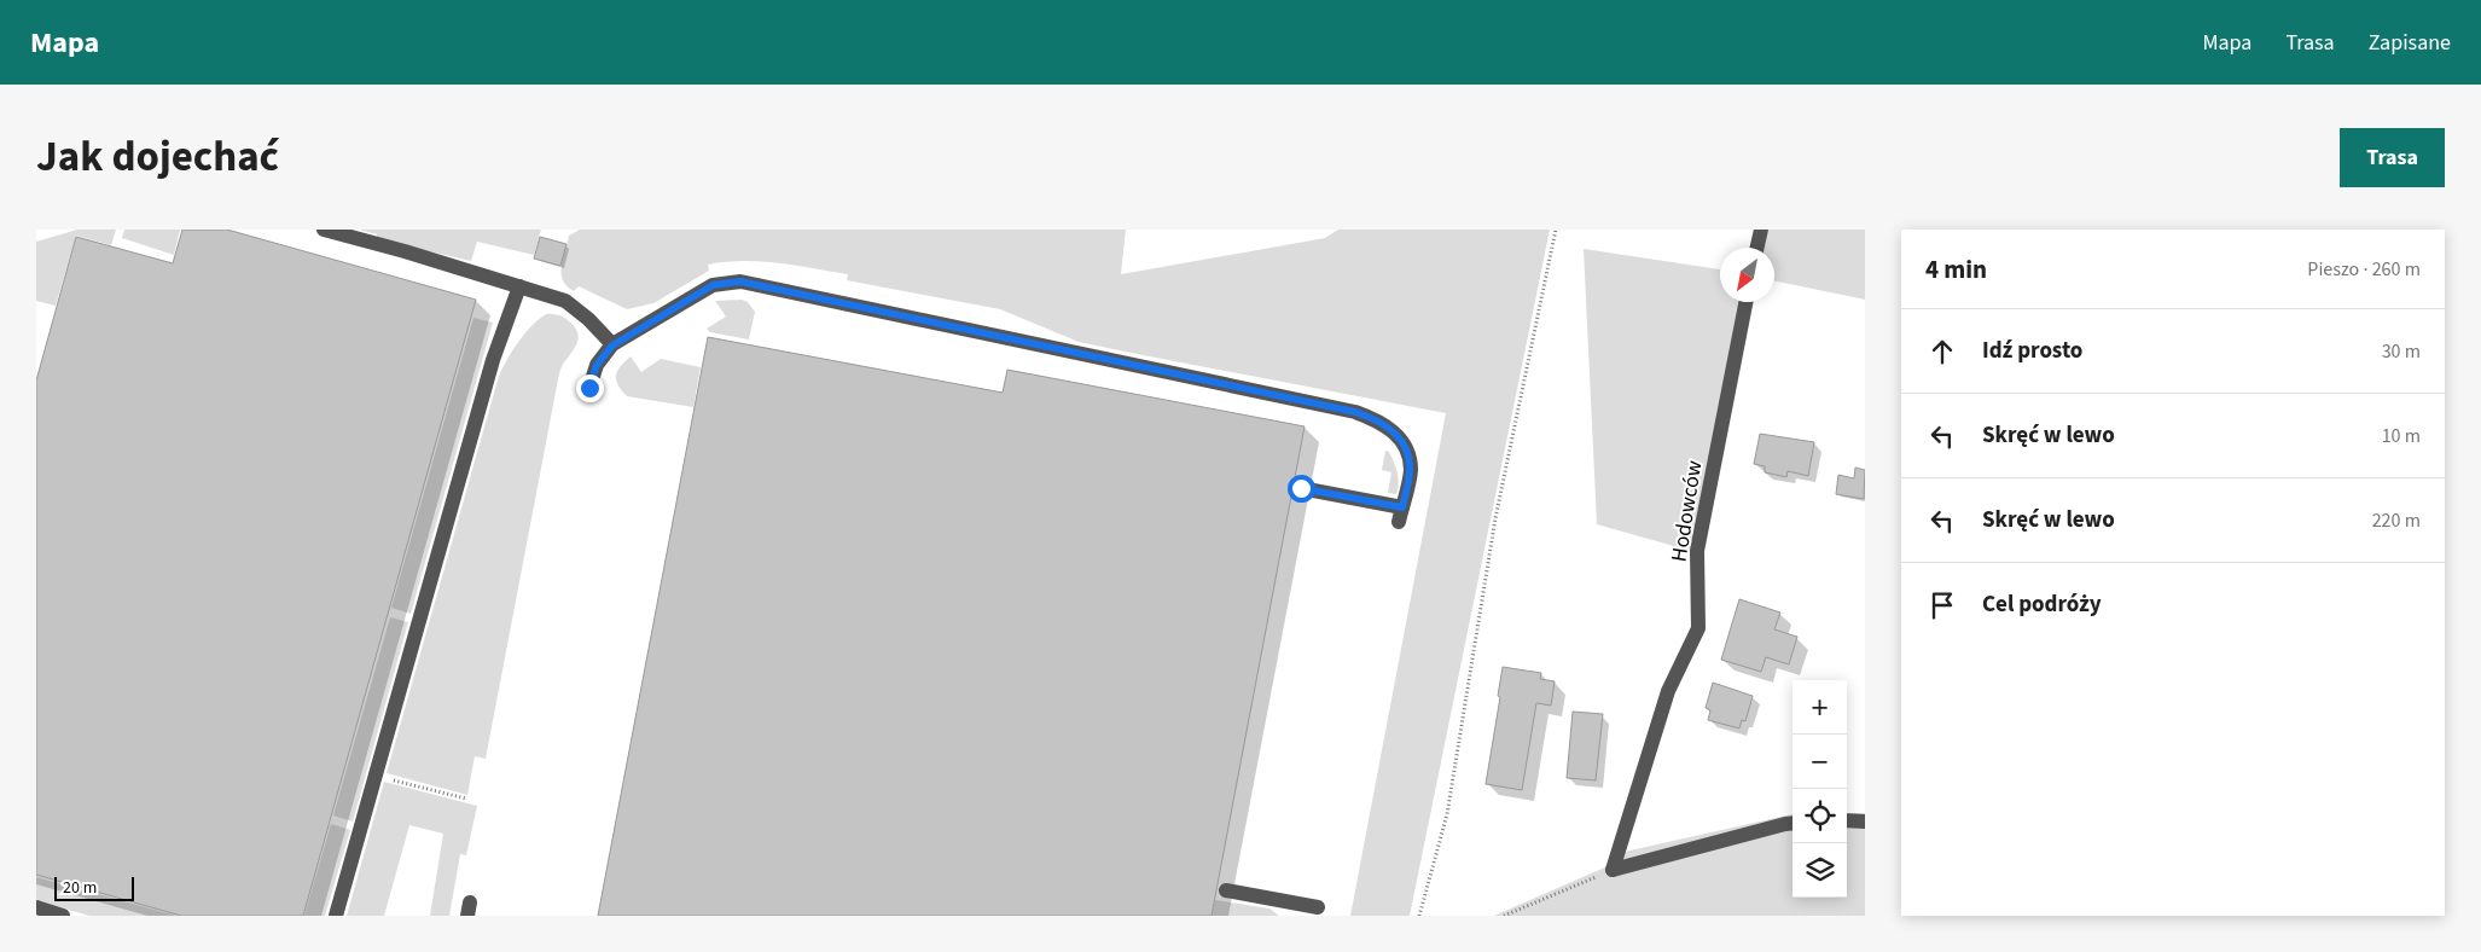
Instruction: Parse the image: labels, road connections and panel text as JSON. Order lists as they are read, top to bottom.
{
  "streets": {
    "street": ["Hodowców"]
  },
  "scale_bar": "20 m",
  "north": "bottom left",
  "page": {
    "header": "Mapa",
    "nav": ["Mapa", "Trasa", "Zapisane"],
    "title": "Jak dojechać",
    "buttons": "Trasa",
    "heading": ["4 min", "Pieszo · 260 m"],
    "list": [
      ["Idź prosto", "30 m"],
      ["Skręć w lewo", "10 m"],
      ["Skręć w lewo", "220 m"],
      "Cel podróży"
    ],
    "map_buttons": ["+", "−"],
    "scale": "20 m"
  }
}
